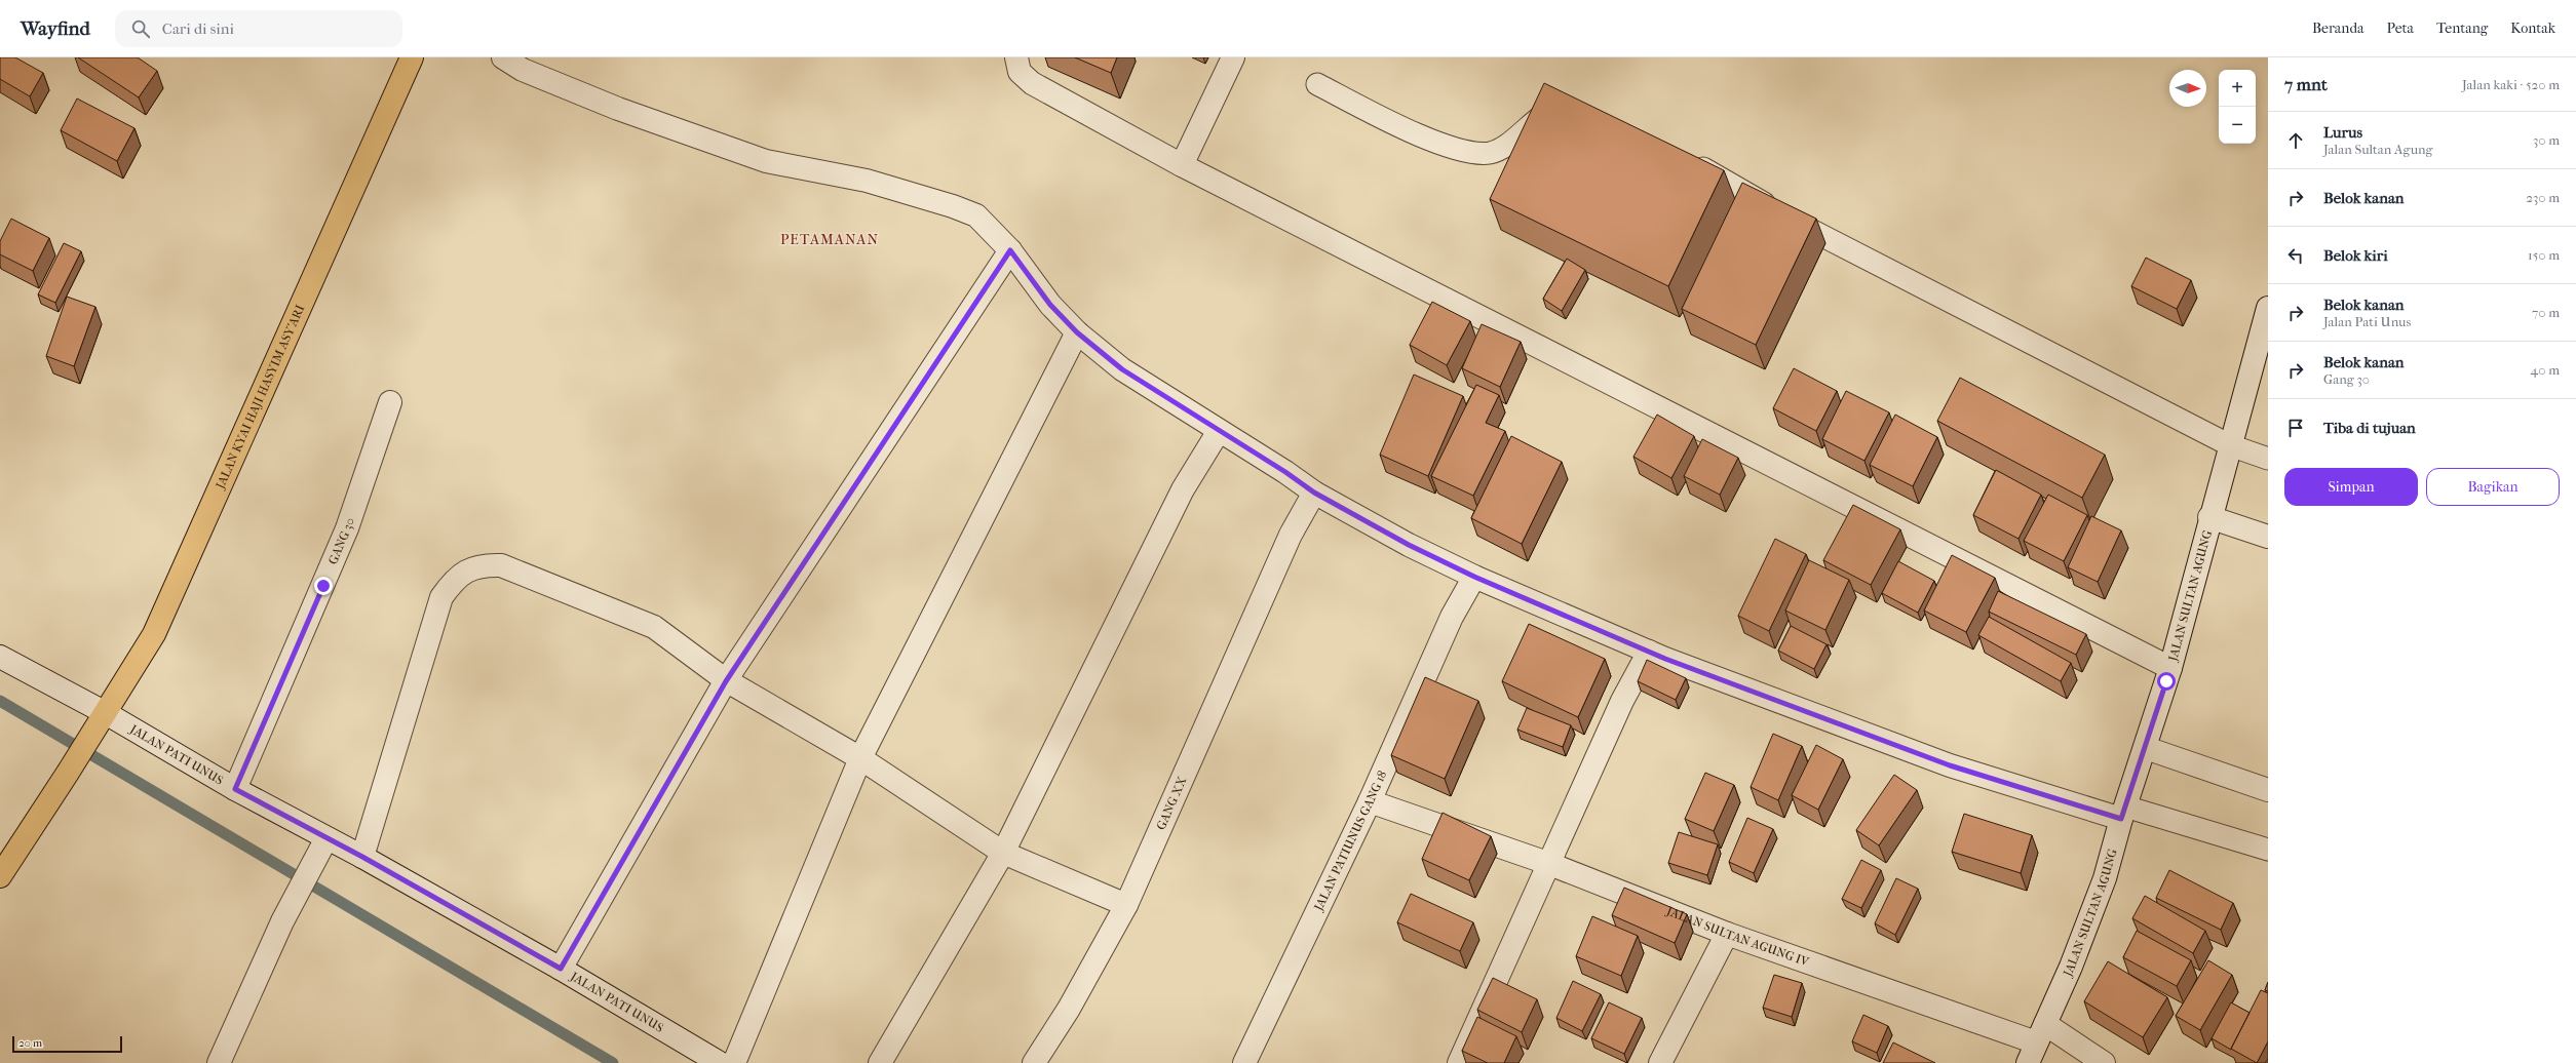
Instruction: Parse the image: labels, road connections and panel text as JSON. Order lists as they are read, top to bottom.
{
  "streets": {
    "highway": ["JALAN KYAI HAJI HASYIM ASY'ARI"],
    "street": [
      "GANG 30",
      "JALAN SULTAN AGUNG",
      "JALAN PATI UNUS",
      "GANG XX",
      "JALAN PATIUNUS GANG 18",
      "JALAN SULTAN AGUNG IV"
    ]
  },
  "crossings": [
    ["JALAN KYAI HAJI HASYIM ASY'ARI", "JALAN PATI UNUS"],
    ["GANG 30", "JALAN PATI UNUS"],
    ["JALAN SULTAN AGUNG", "JALAN SULTAN AGUNG IV"],
    ["JALAN PATIUNUS GANG 18", "JALAN SULTAN AGUNG IV"]
  ],
  "districts": ["PETAMANAN"],
  "scale_bar": "20 m",
  "north": "right",
  "page": {
    "header": "Wayfind",
    "search": "Cari di sini",
    "nav": [
      "Beranda",
      "Peta",
      "Tentang",
      "Kontak"
    ],
    "heading": ["7 mnt", "Jalan kaki · 520 m"],
    "map_buttons": ["+", "−"],
    "list": [
      ["Lurus", "Jalan Sultan Agung", "30 m"],
      ["Belok kanan", "230 m"],
      ["Belok kiri", "150 m"],
      ["Belok kanan", "Jalan Pati Unus", "70 m"],
      ["Belok kanan", "Gang 30", "40 m"],
      "Tiba di tujuan"
    ],
    "buttons": ["Simpan", "Bagikan"],
    "scale": "20 m"
  }
}
